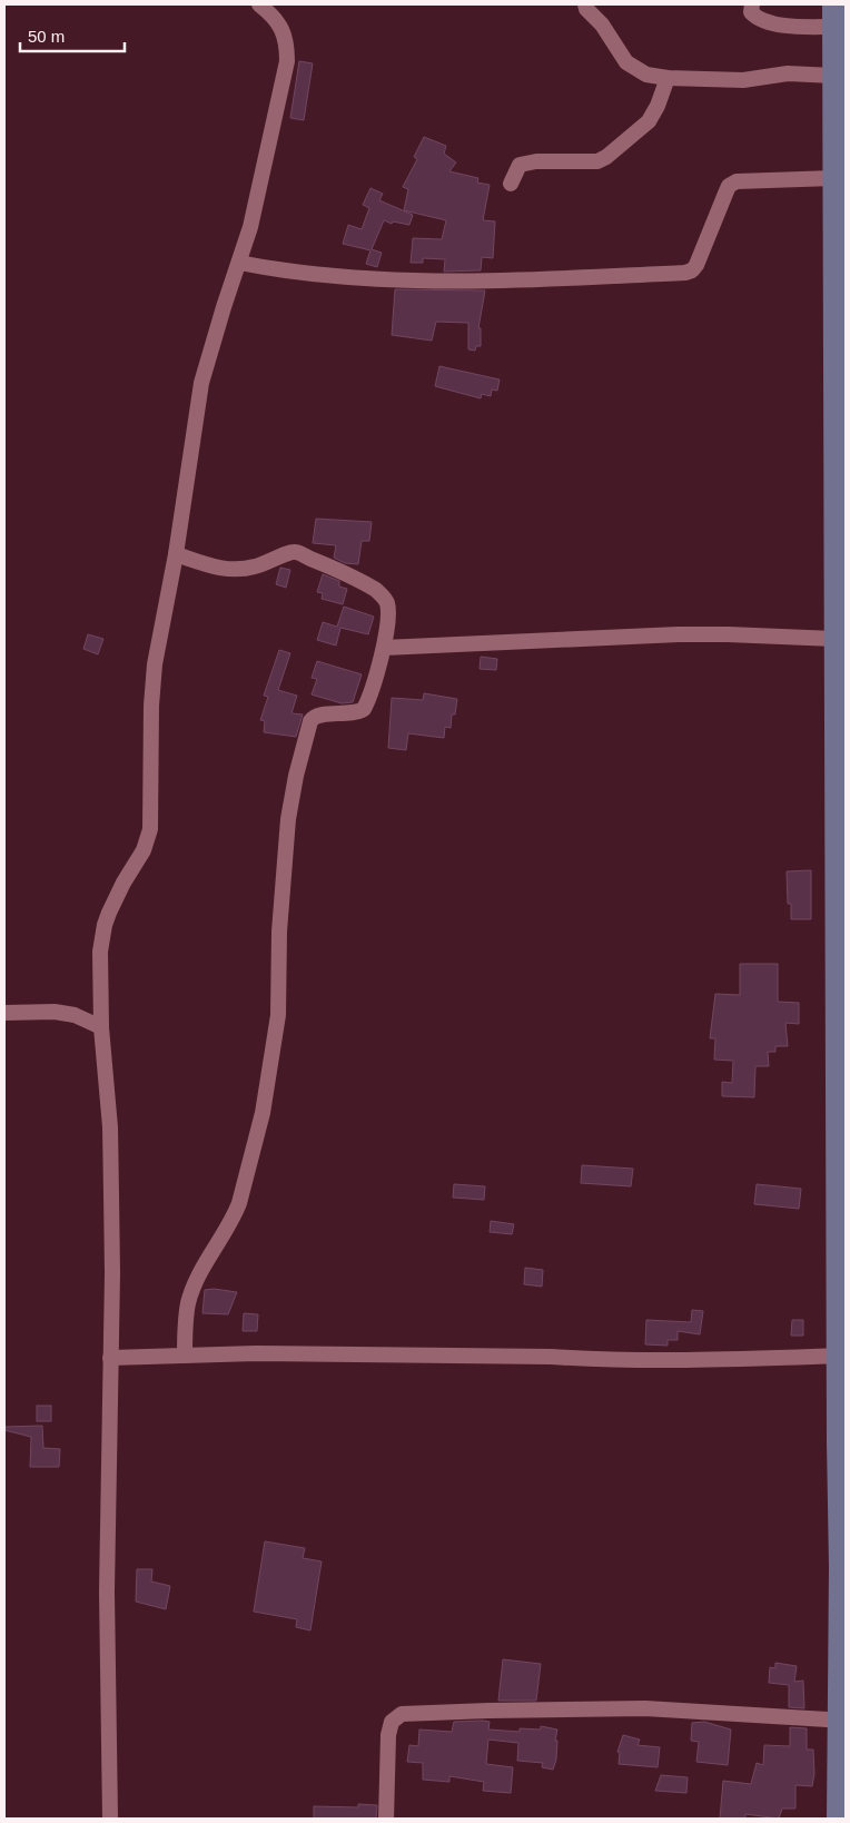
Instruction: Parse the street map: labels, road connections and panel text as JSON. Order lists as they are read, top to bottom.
{
  "scale_bar": "50 m"
}
